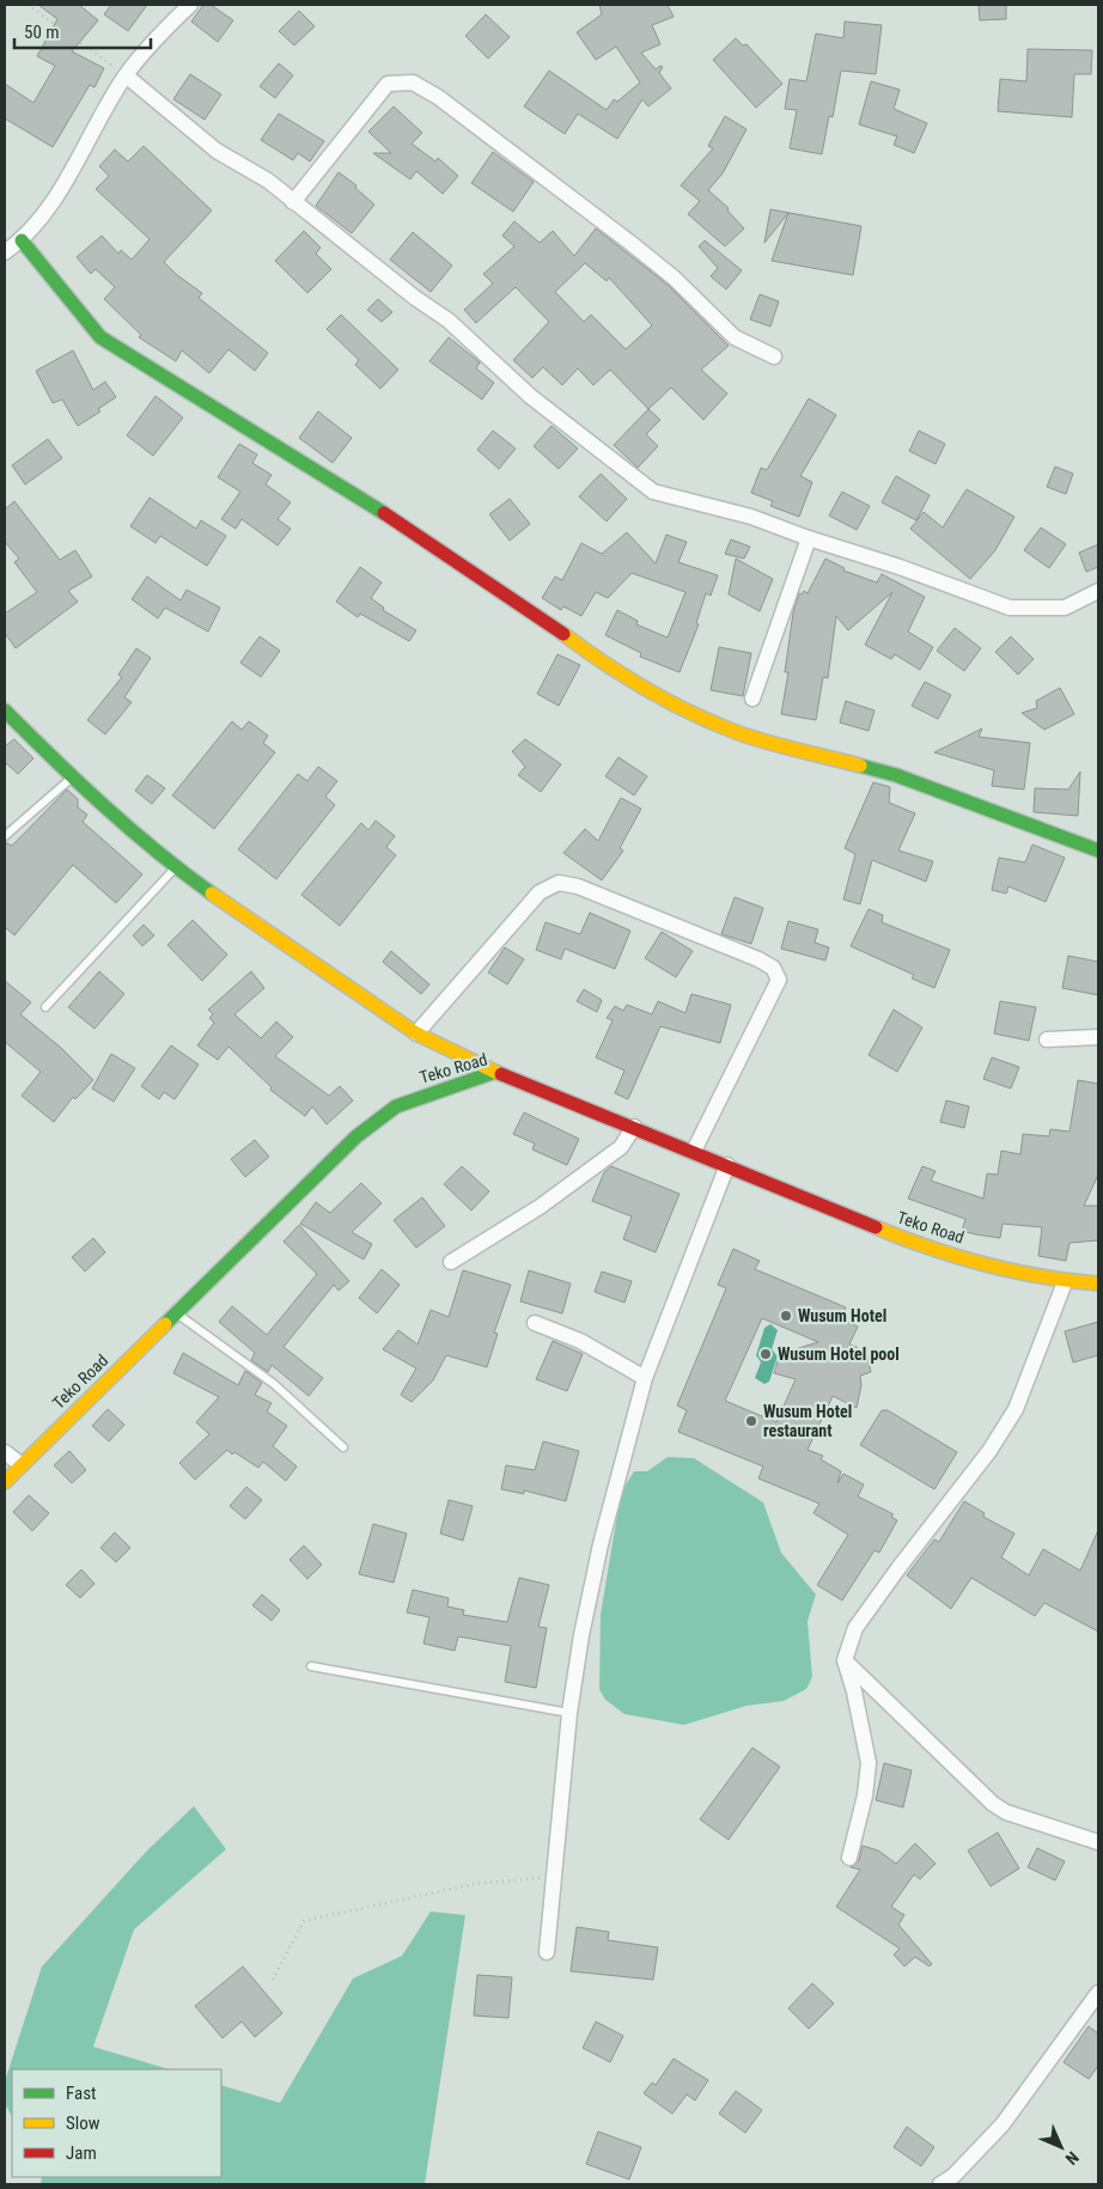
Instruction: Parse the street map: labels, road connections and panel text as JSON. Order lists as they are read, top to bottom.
{
  "streets": {
    "street": ["Teko Road"]
  },
  "places": ["Wusum Hotel", "Wusum Hotel pool", "Wusum Hotel restaurant"],
  "legend": ["Fast", "Slow", "Jam"],
  "scale_bar": "50 m",
  "north": "bottom right"
}
